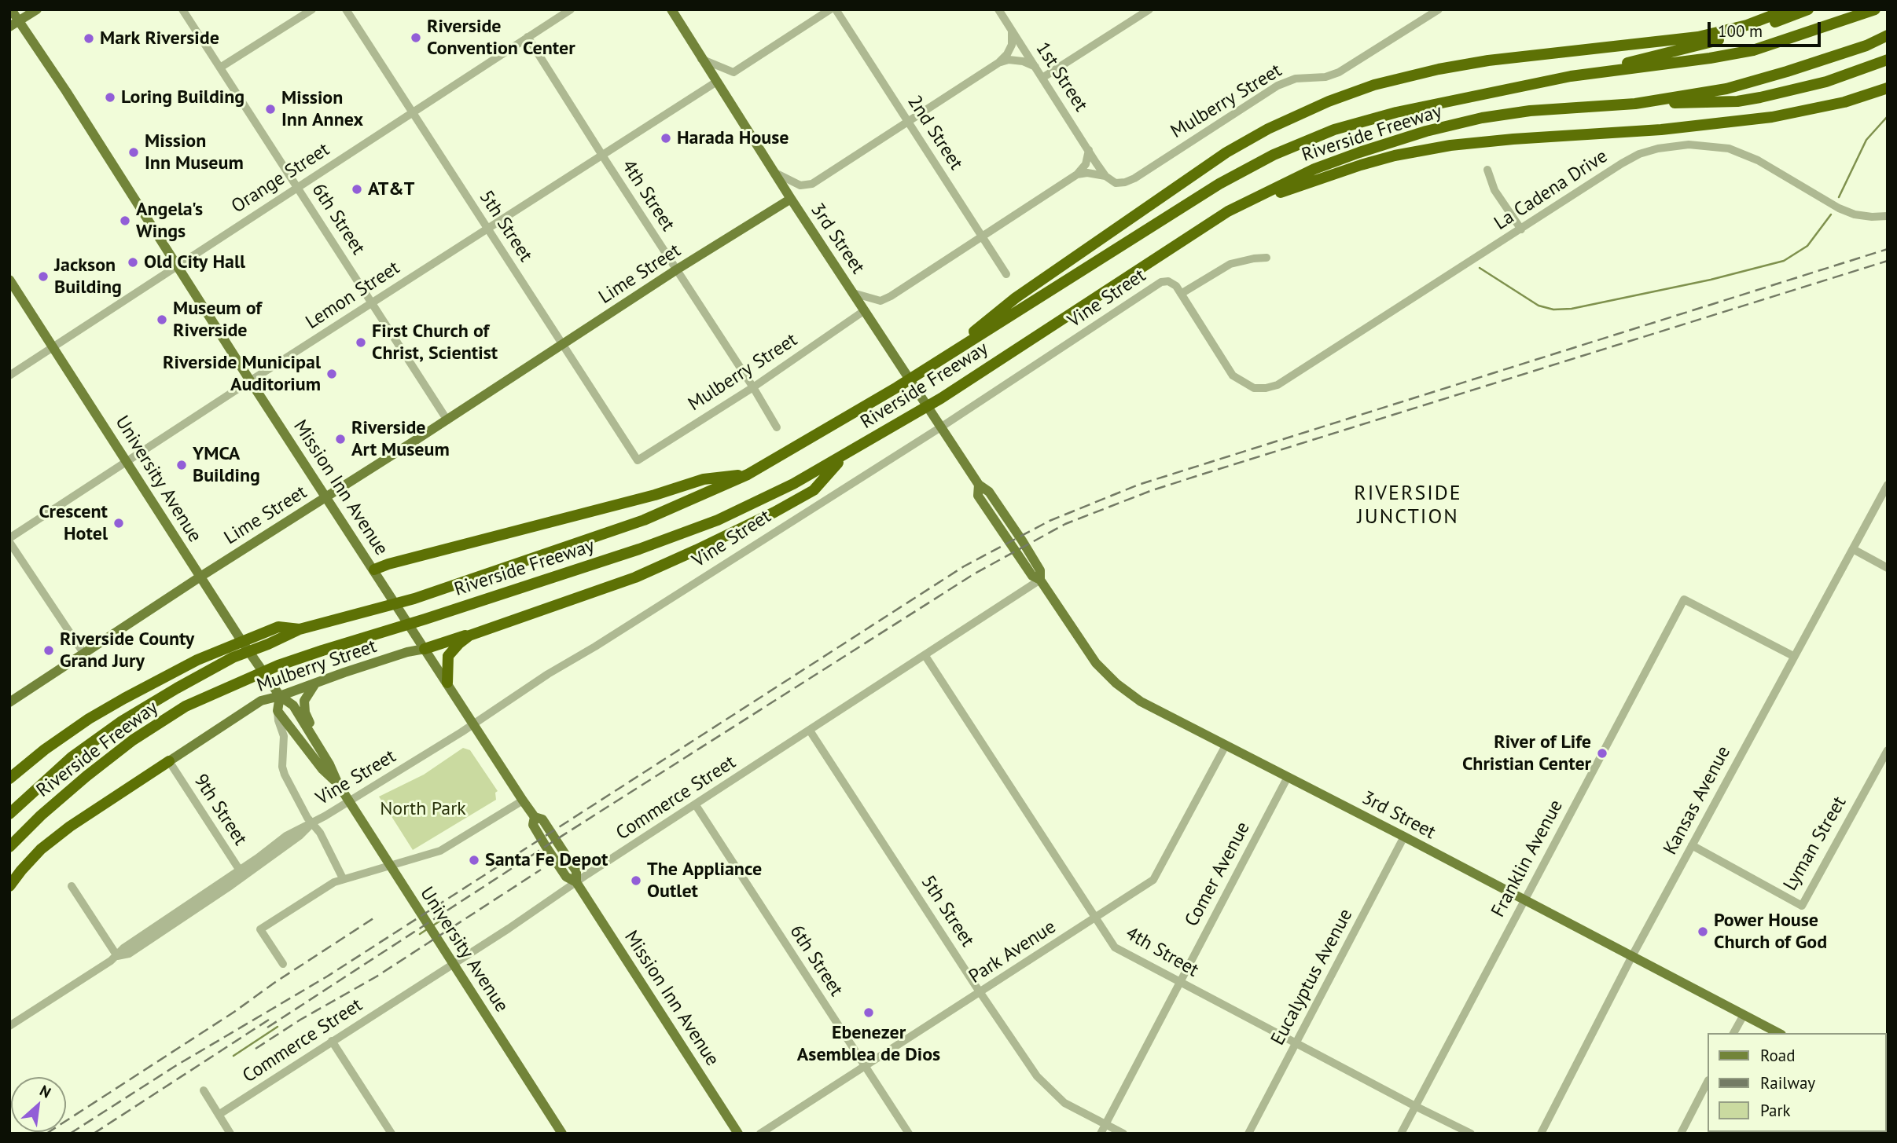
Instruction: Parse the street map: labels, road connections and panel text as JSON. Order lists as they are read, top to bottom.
{
  "streets": {
    "highway": ["Riverside Freeway"],
    "main road": [
      "Mulberry Street",
      "3rd Street",
      "Lime Street",
      "University Avenue",
      "Mission Inn Avenue"
    ],
    "street": [
      "1st Street",
      "2nd Street",
      "Orange Street",
      "La Cadena Drive",
      "4th Street",
      "6th Street",
      "5th Street",
      "Lemon Street",
      "Vine Street",
      "Commerce Street",
      "Kansas Avenue",
      "9th Street",
      "Lyman Street",
      "Franklin Avenue",
      "Comer Avenue",
      "Park Avenue",
      "Eucalyptus Avenue"
    ]
  },
  "crossings": [
    ["1st Street", "Mulberry Street"],
    ["Mulberry Street", "4th Street"],
    ["Mulberry Street", "5th Street"],
    ["Mulberry Street", "3rd Street"],
    ["Mulberry Street", "University Avenue"],
    ["Mulberry Street", "Mission Inn Avenue"],
    ["Mulberry Street", "9th Street"],
    ["Orange Street", "4th Street"],
    ["Orange Street", "6th Street"],
    ["Orange Street", "5th Street"],
    ["Orange Street", "University Avenue"],
    ["Orange Street", "Mission Inn Avenue"],
    ["La Cadena Drive", "Vine Street"],
    ["4th Street", "Lime Street"],
    ["4th Street", "Lemon Street"],
    ["4th Street", "Commerce Street"],
    ["4th Street", "Franklin Avenue"],
    ["4th Street", "Comer Avenue"],
    ["4th Street", "Park Avenue"],
    ["4th Street", "Eucalyptus Avenue"],
    ["6th Street", "Lime Street"],
    ["6th Street", "Lemon Street"],
    ["6th Street", "Commerce Street"],
    ["6th Street", "Park Avenue"],
    ["5th Street", "Lime Street"],
    ["5th Street", "Lemon Street"],
    ["5th Street", "Commerce Street"],
    ["5th Street", "Comer Avenue"],
    ["5th Street", "Park Avenue"],
    ["3rd Street", "Lime Street"],
    ["3rd Street", "Lemon Street"],
    ["3rd Street", "Vine Street"],
    ["3rd Street", "Commerce Street"],
    ["3rd Street", "Kansas Avenue"],
    ["3rd Street", "Franklin Avenue"],
    ["3rd Street", "Comer Avenue"],
    ["3rd Street", "Park Avenue"],
    ["3rd Street", "Eucalyptus Avenue"],
    ["Lime Street", "University Avenue"],
    ["Lime Street", "Mission Inn Avenue"],
    ["Lemon Street", "University Avenue"],
    ["Lemon Street", "Mission Inn Avenue"],
    ["Vine Street", "Mission Inn Avenue"],
    ["Vine Street", "9th Street"],
    ["Mission Inn Avenue", "Commerce Street"],
    ["Kansas Avenue", "Lyman Street"],
    ["Kansas Avenue", "Franklin Avenue"]
  ],
  "districts": ["RIVERSIDE JUNCTION"],
  "parks": ["North Park"],
  "places": [
    "Riverside Convention Center",
    "Mark Riverside",
    "Loring Building",
    "Mission Inn Annex",
    "Harada House",
    "Mission Inn Museum",
    "AT&T",
    "Angela's Wings",
    "Old City Hall",
    "Jackson Building",
    "Museum of Riverside",
    "First Church of Christ, Scientist",
    "Riverside Municipal Auditorium",
    "Riverside Art Museum",
    "YMCA Building",
    "Crescent Hotel",
    "Riverside County Grand Jury",
    "River of Life Christian Center",
    "Santa Fe Depot",
    "The Appliance Outlet",
    "Power House Church of God",
    "Ebenezer Asemblea de Dios"
  ],
  "legend": ["Road", "Railway", "Park"],
  "scale_bar": "100 m",
  "north": "top right"
}
